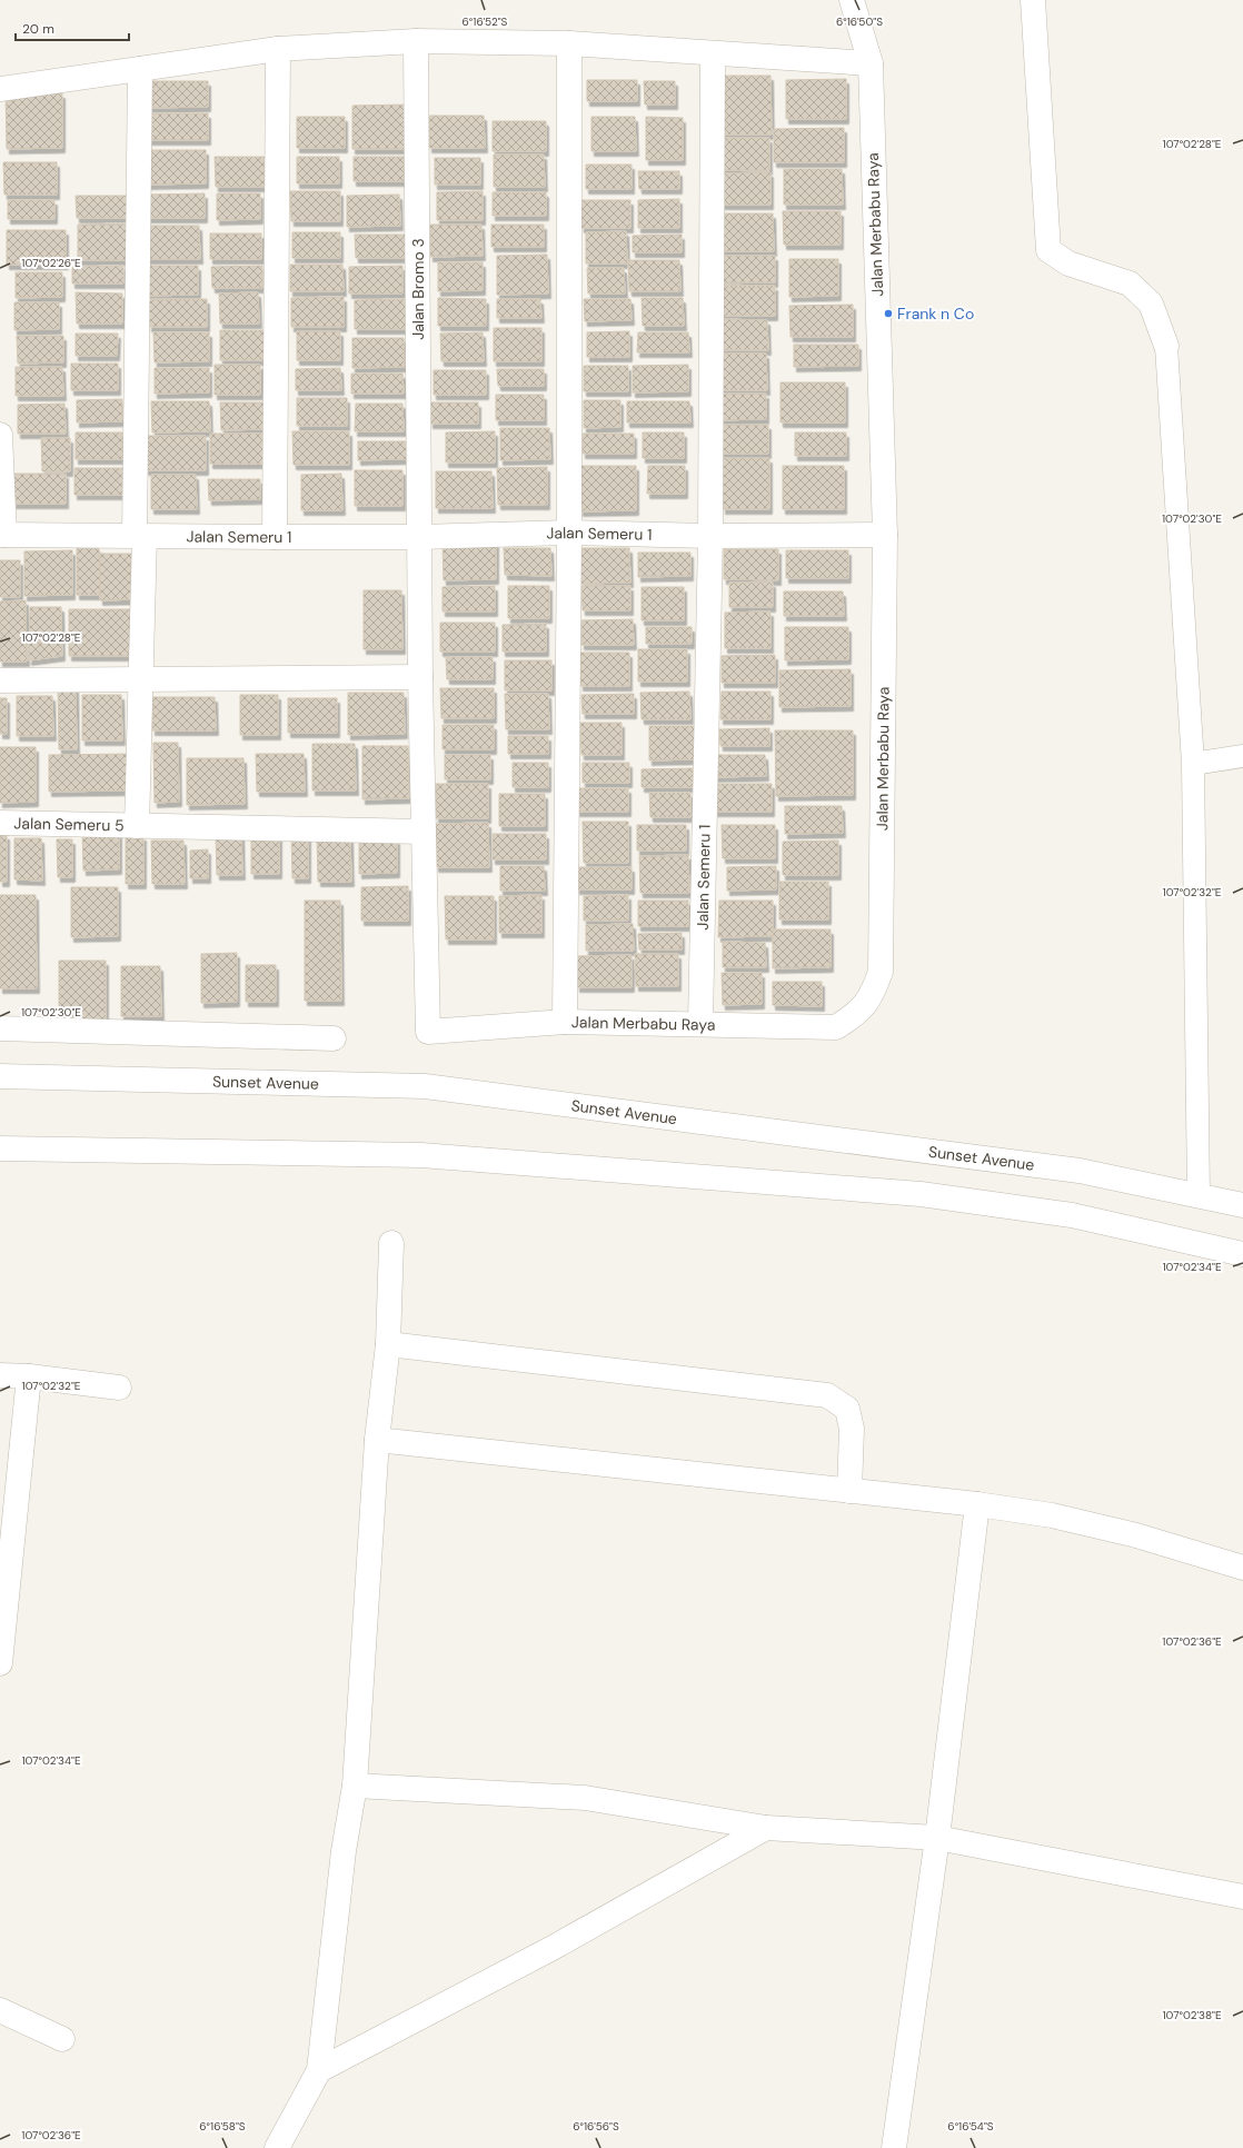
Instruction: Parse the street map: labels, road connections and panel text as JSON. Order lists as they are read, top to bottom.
{
  "streets": {
    "street": [
      "Jalan Merbabu Raya",
      "Jalan Bromo 3",
      "Jalan Semeru 1",
      "Jalan Semeru 5",
      "Sunset Avenue"
    ]
  },
  "crossings": [
    ["Jalan Merbabu Raya", "Jalan Bromo 3"],
    ["Jalan Merbabu Raya", "Jalan Semeru 1"],
    ["Jalan Bromo 3", "Jalan Semeru 1"],
    ["Jalan Bromo 3", "Jalan Semeru 5"]
  ],
  "places": ["Frank n Co"],
  "scale_bar": "20 m",
  "coordinates": [
    "6°16'52\"S",
    "6°16'50\"S",
    "107°02'28\"E",
    "107°02'26\"E",
    "107°02'30\"E",
    "107°02'32\"E",
    "107°02'34\"E",
    "107°02'36\"E",
    "107°02'38\"E",
    "6°16'58\"S",
    "6°16'56\"S",
    "6°16'54\"S"
  ]
}
